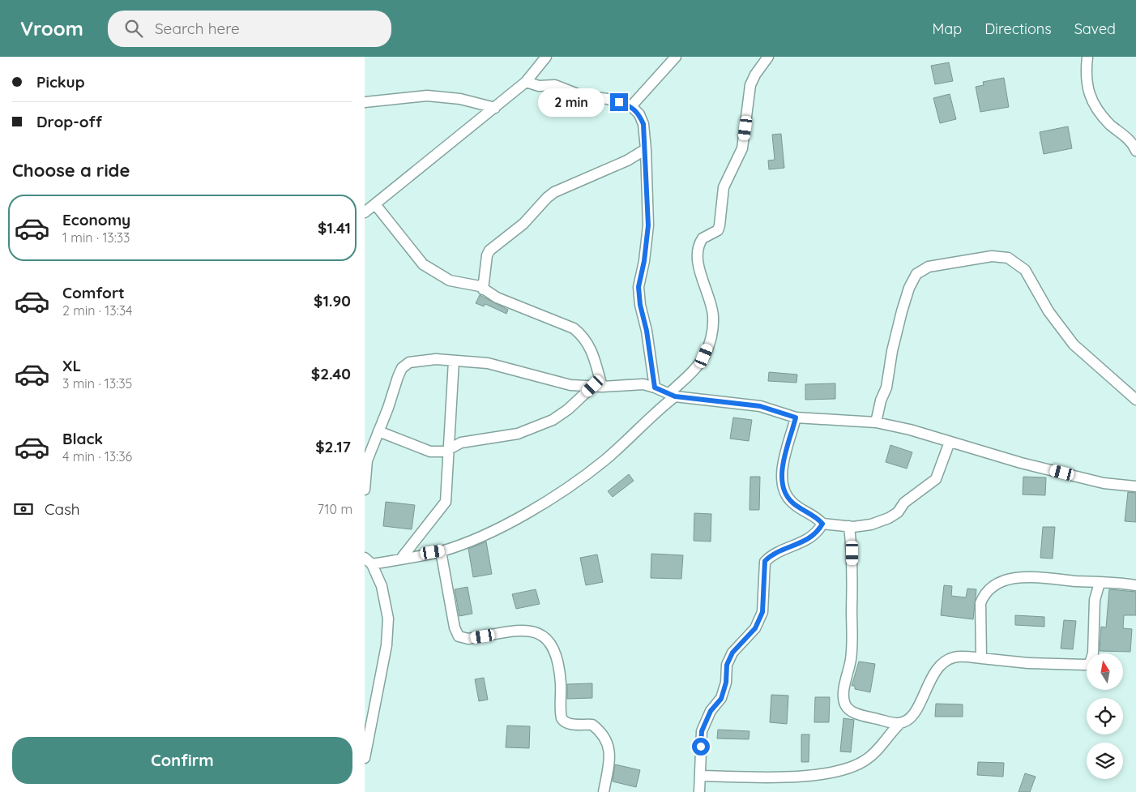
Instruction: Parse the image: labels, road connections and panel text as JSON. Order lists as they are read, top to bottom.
{
  "north": "top",
  "page": {
    "header": "Vroom",
    "search": "Search here",
    "nav": ["Map", "Directions", "Saved"],
    "banner": ["Pickup", "Drop-off"],
    "bubble": "2 min",
    "heading": "Choose a ride",
    "list": [
      {
        "name": "Economy",
        "note": "1 min · 13:33",
        "value": "$1.41"
      },
      {
        "name": "Comfort",
        "note": "2 min · 13:34",
        "value": "$1.90"
      },
      {
        "name": "XL",
        "note": "3 min · 13:35",
        "value": "$2.40"
      },
      {
        "name": "Black",
        "note": "4 min · 13:36",
        "value": "$2.17"
      }
    ],
    "pay": ["Cash", "710 m"],
    "buttons": "Confirm"
  }
}
